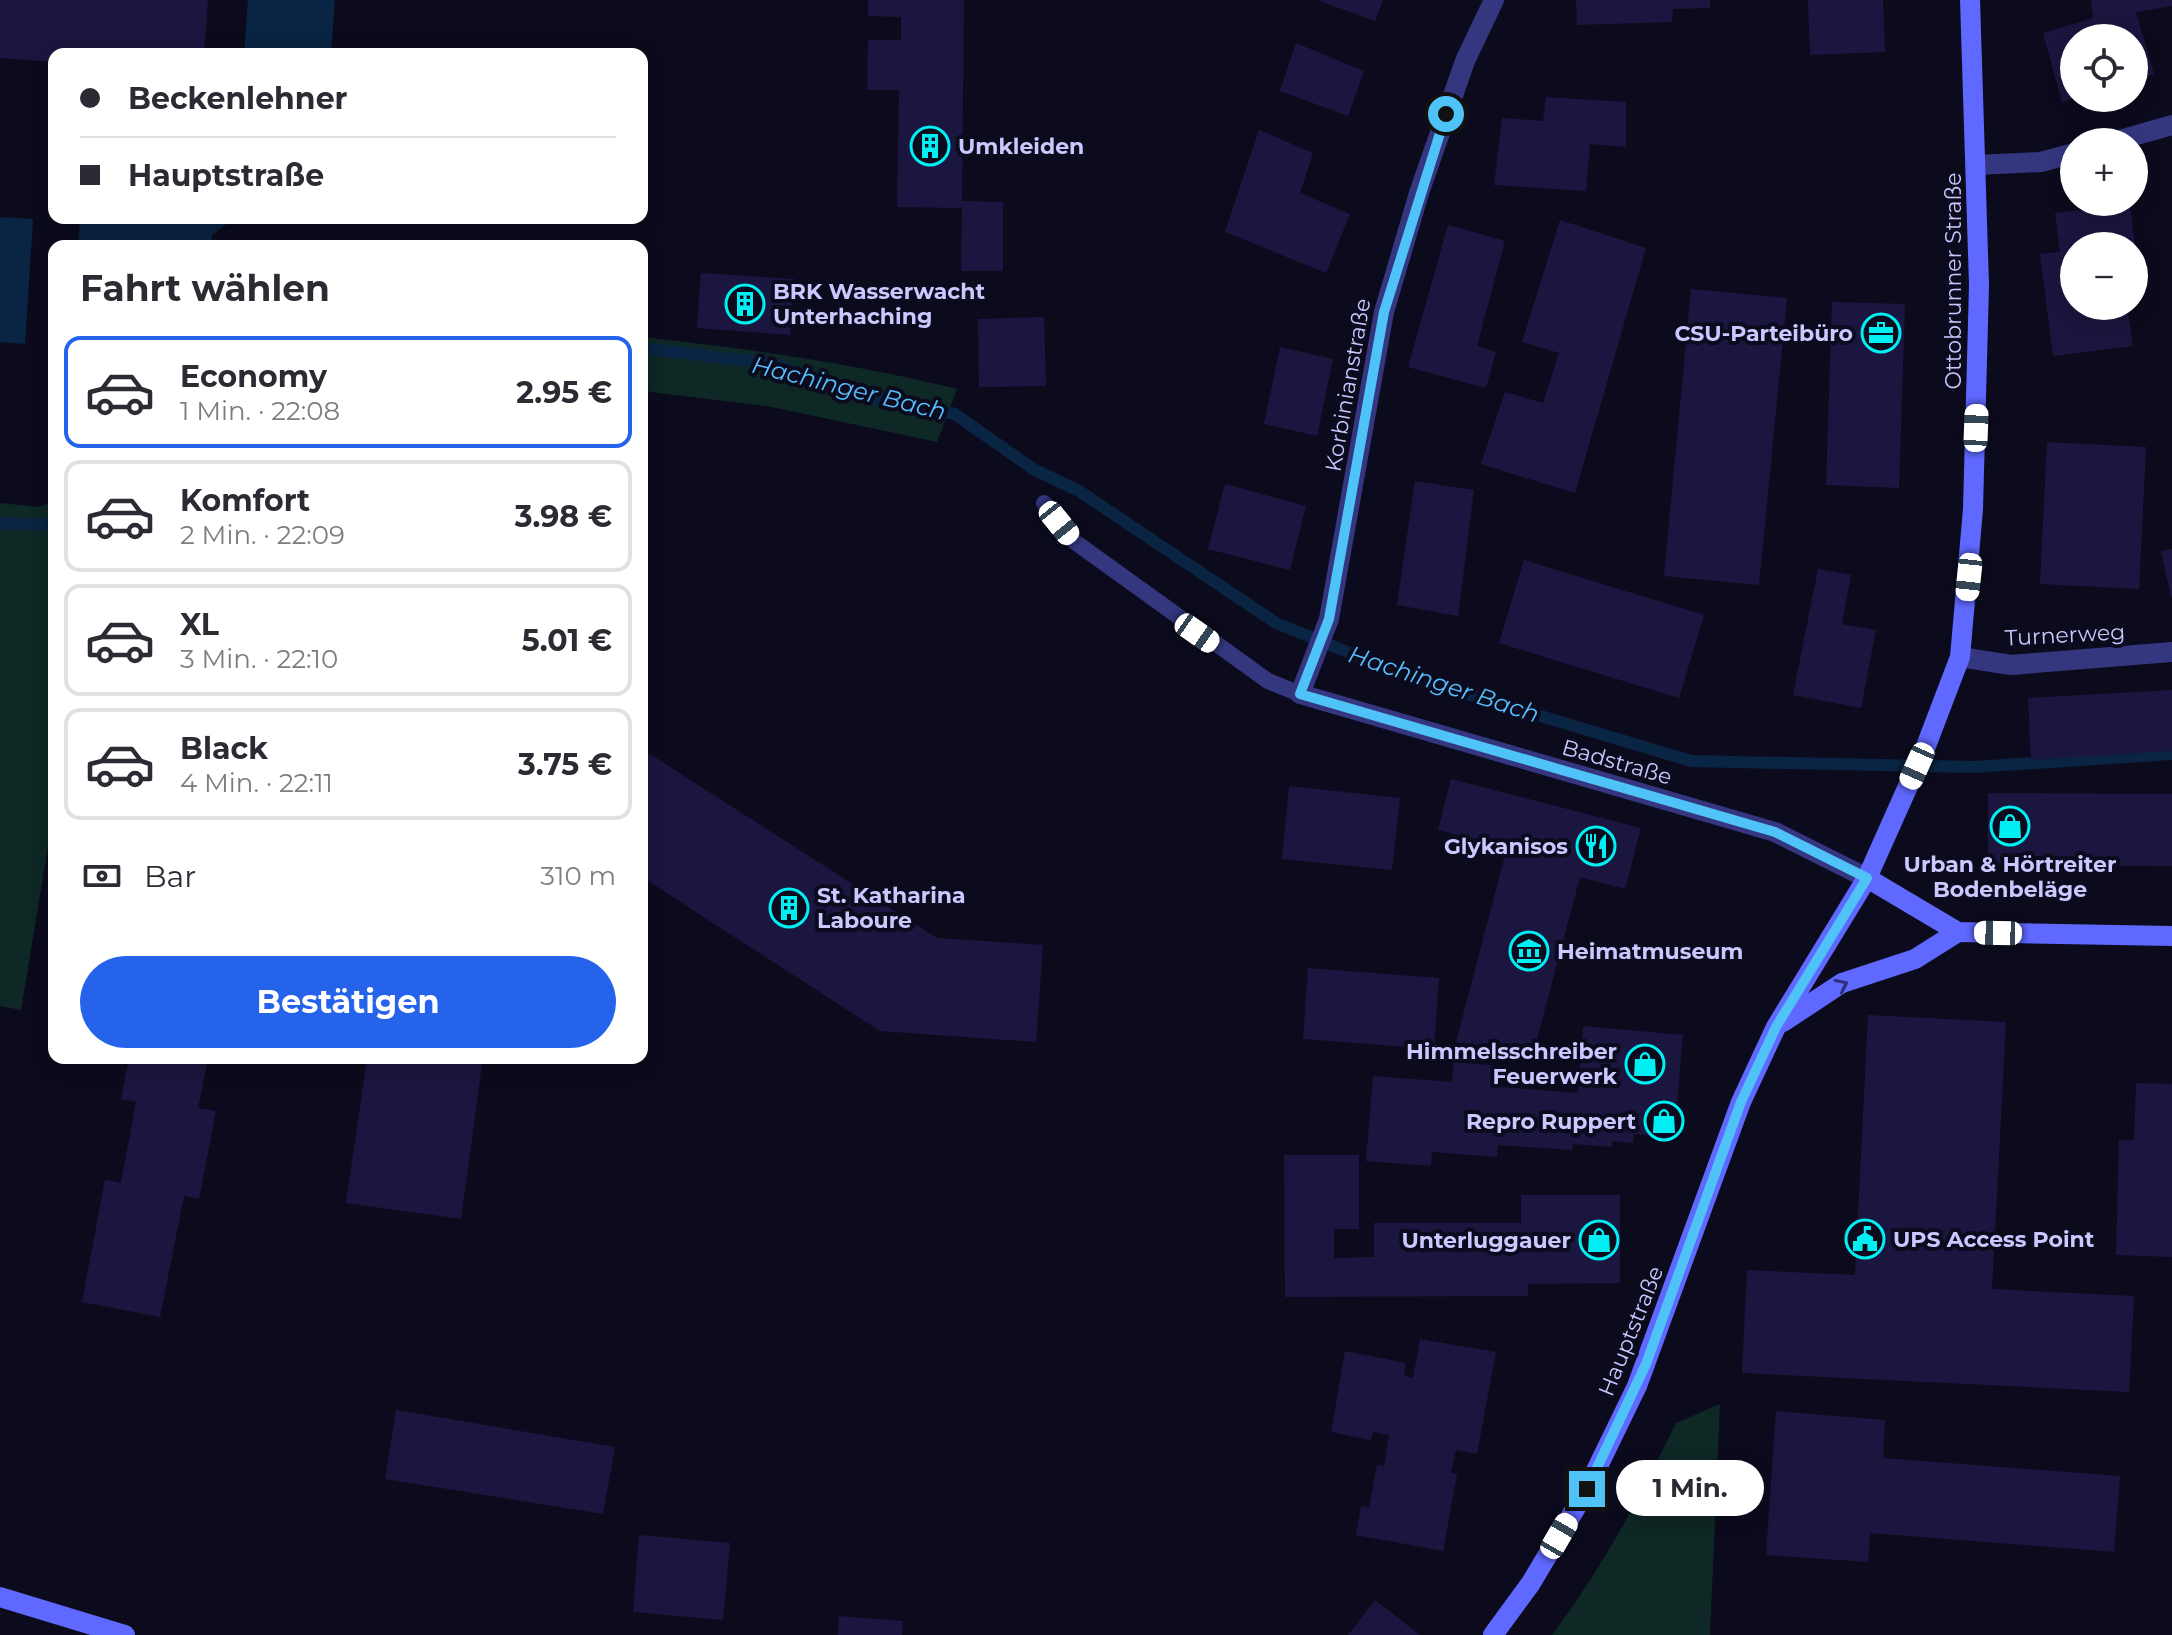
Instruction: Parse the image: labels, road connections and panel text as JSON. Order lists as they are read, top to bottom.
{
  "streets": {
    "main road": ["Ottobrunner Straße", "Hauptstraße"],
    "street": ["Korbinianstraße", "Turnerweg", "Badstraße"]
  },
  "crossings": [
    ["Ottobrunner Straße", "Turnerweg"],
    ["Ottobrunner Straße", "Badstraße"],
    ["Ottobrunner Straße", "Hauptstraße"],
    ["Korbinianstraße", "Badstraße"],
    ["Badstraße", "Hauptstraße"]
  ],
  "water": ["Hachinger Bach"],
  "places": {
    "building": ["Umkleiden", "BRK Wasserwacht Unterhaching", "St. Katharina Laboure"],
    "office": ["CSU-Parteibüro"],
    "shop": [
      "Urban & Hörtreiter Bodenbeläge",
      "Himmelsschreiber Feuerwerk",
      "Repro Ruppert",
      "Unterluggauer"
    ],
    "restaurant": ["Glykanisos"],
    "museum": ["Heimatmuseum"],
    "public building": ["UPS Access Point"]
  },
  "page": {
    "map_buttons": ["+", "−"],
    "banner": ["Beckenlehner", "Hauptstraße"],
    "heading": "Fahrt wählen",
    "list": [
      {
        "name": "Economy",
        "note": "1 Min. · 22:08",
        "value": "2.95 €"
      },
      {
        "name": "Komfort",
        "note": "2 Min. · 22:09",
        "value": "3.98 €"
      },
      {
        "name": "XL",
        "note": "3 Min. · 22:10",
        "value": "5.01 €"
      },
      {
        "name": "Black",
        "note": "4 Min. · 22:11",
        "value": "3.75 €"
      }
    ],
    "pay": ["Bar", "310 m"],
    "buttons": "Bestätigen",
    "bubble": "1 Min."
  }
}
